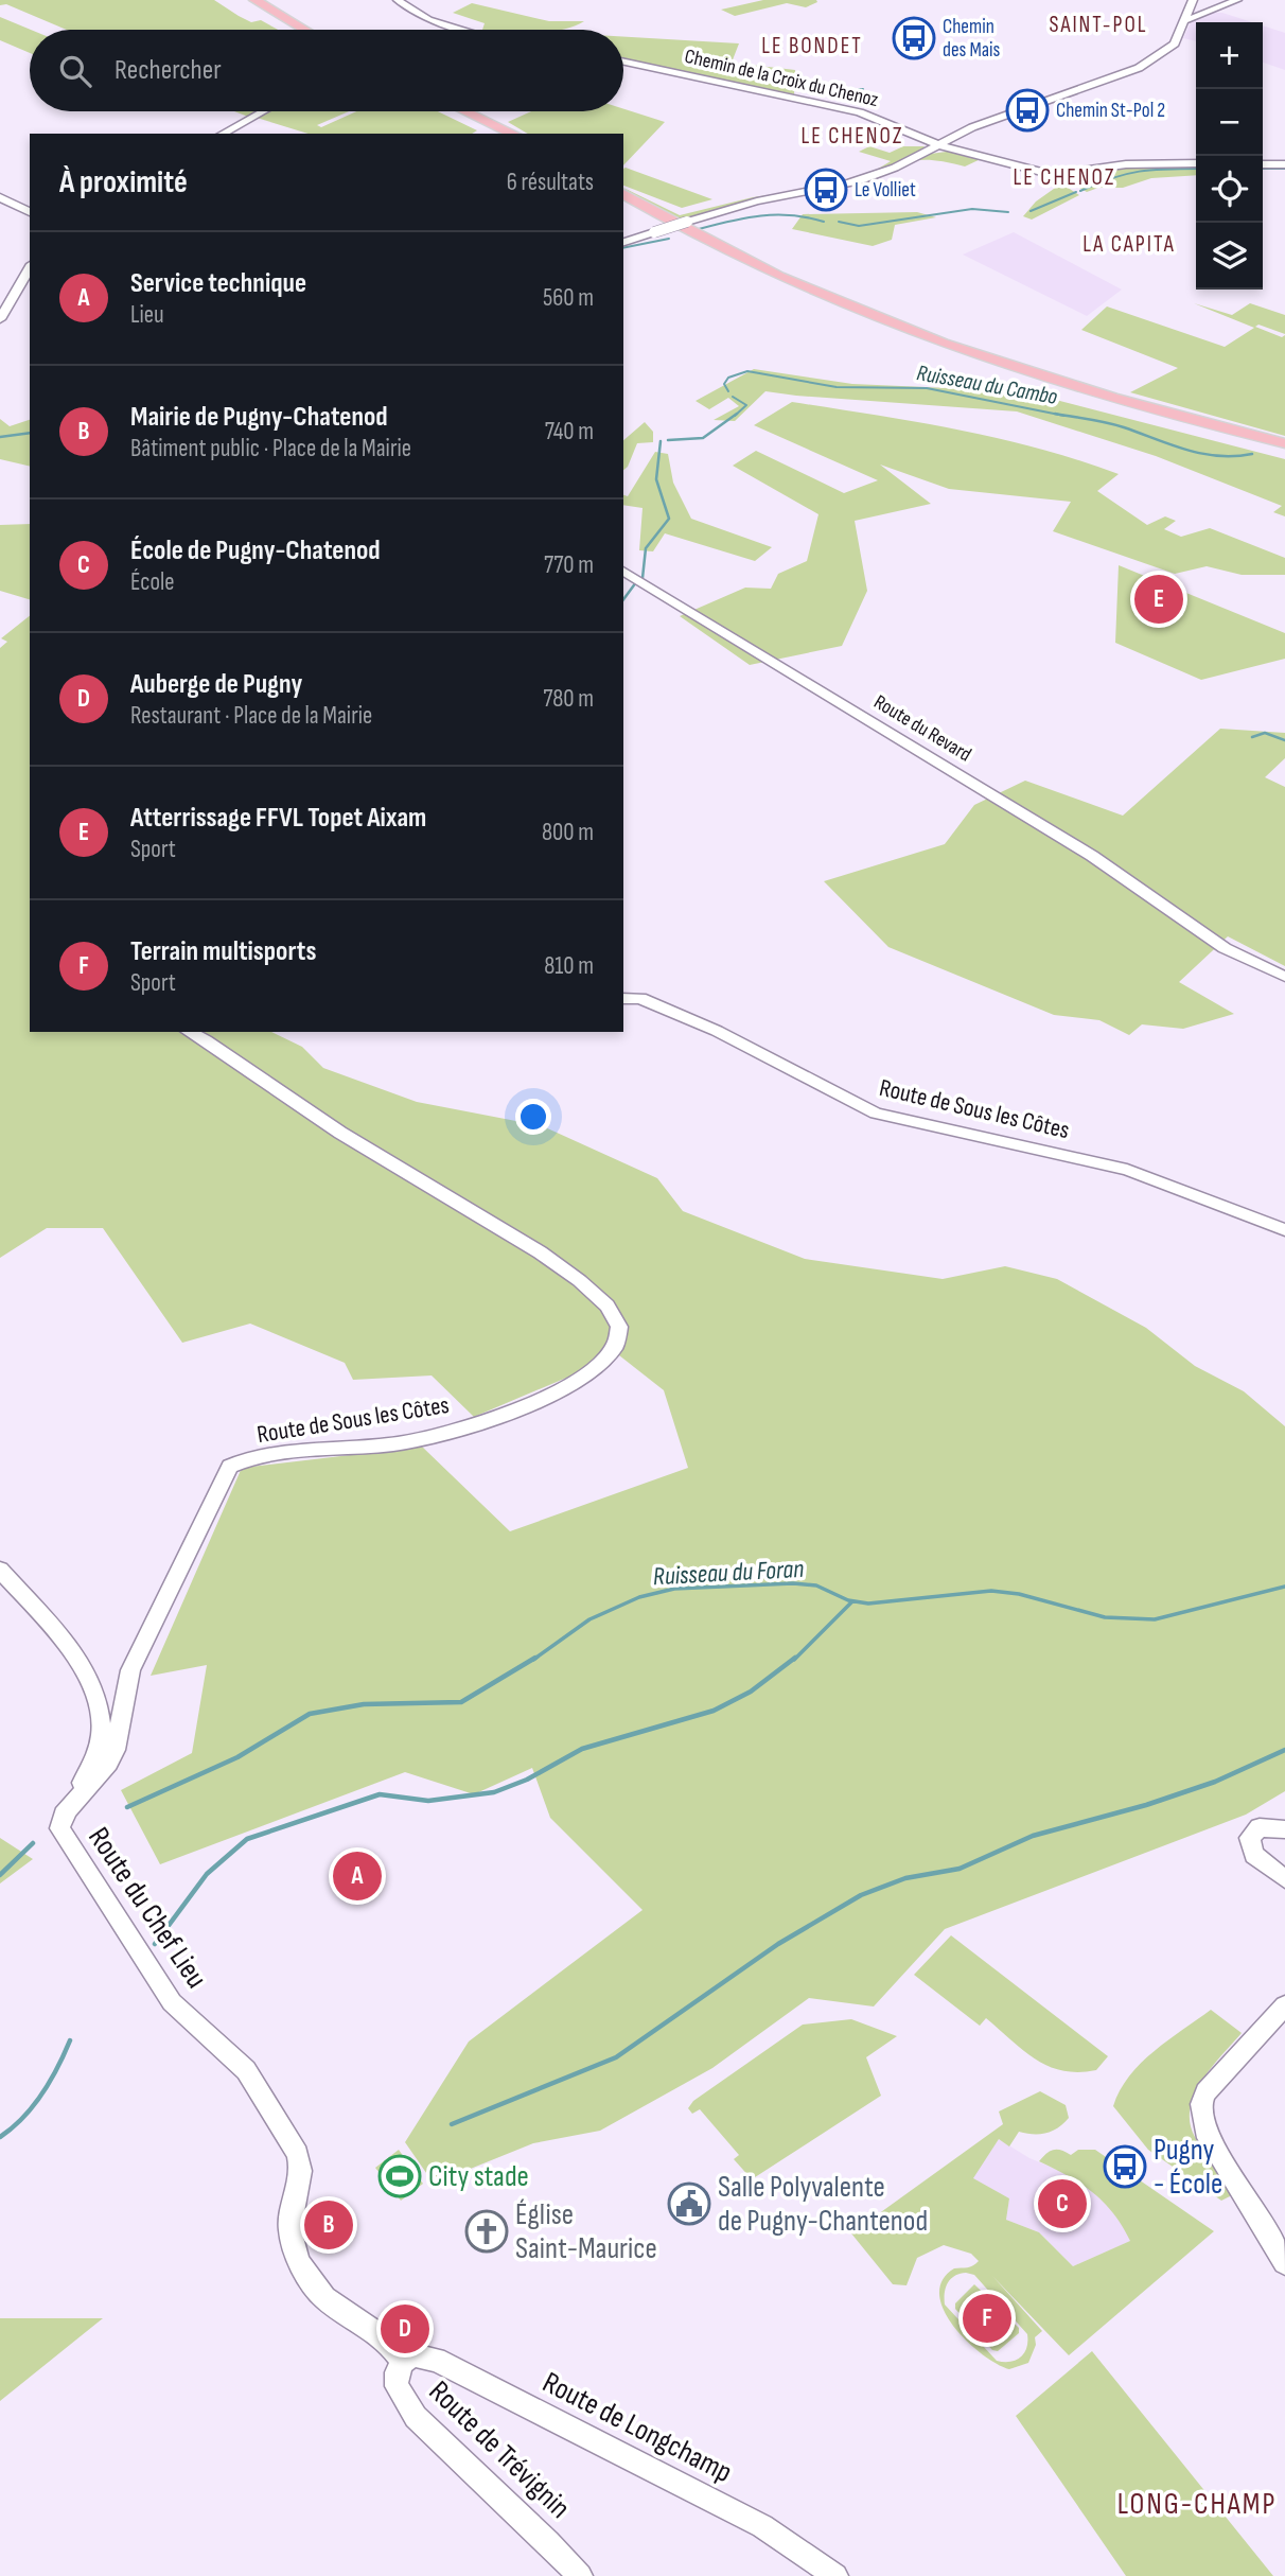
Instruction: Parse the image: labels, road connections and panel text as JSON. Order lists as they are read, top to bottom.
{
  "streets": {
    "street": [
      "Chemin de la Croix du Chenoz",
      "Route du Revard",
      "Route de Sous les Côtes",
      "Route du Chef Lieu",
      "Route de Longchamp",
      "Route de Trévignin"
    ]
  },
  "crossings": [
    ["Route de Sous les Côtes", "Route du Chef Lieu"],
    ["Route du Chef Lieu", "Route de Longchamp"],
    ["Route du Chef Lieu", "Route de Trévignin"],
    ["Route de Longchamp", "Route de Trévignin"]
  ],
  "districts": [
    "SAINT-POL",
    "LE BONDET",
    "LE CHENOZ",
    "LE CHENOZ",
    "LA CAPITA",
    "LONG-CHAMP"
  ],
  "water": ["Ruisseau du Cambo", "Ruisseau du Foran"],
  "places": {
    "bus stop": [
      "Chemin des Mais",
      "Chemin St-Pol 2",
      "Le Volliet",
      "Pugny - École"
    ],
    "sports": ["City stade"],
    "public building": ["Salle Polyvalente de Pugny-Chantenod"],
    "church": ["Église Saint-Maurice"]
  },
  "page": {
    "map_buttons": ["+", "−"],
    "search": "Rechercher",
    "heading": ["À proximité", "6 résultats"],
    "list": [
      {
        "mark": "A",
        "name": "Service technique",
        "note": "Lieu",
        "value": "560 m"
      },
      {
        "mark": "B",
        "name": "Mairie de Pugny-Chatenod",
        "note": "Bâtiment public · Place de la Mairie",
        "value": "740 m"
      },
      {
        "mark": "C",
        "name": "École de Pugny-Chatenod",
        "note": "École",
        "value": "770 m"
      },
      {
        "mark": "D",
        "name": "Auberge de Pugny",
        "note": "Restaurant · Place de la Mairie",
        "value": "780 m"
      },
      {
        "mark": "E",
        "name": "Atterrissage FFVL Topet Aixam",
        "note": "Sport",
        "value": "800 m"
      },
      {
        "mark": "F",
        "name": "Terrain multisports",
        "note": "Sport",
        "value": "810 m"
      }
    ],
    "pins": [
      "E",
      "A",
      "C",
      "B",
      "F",
      "D"
    ]
  }
}
